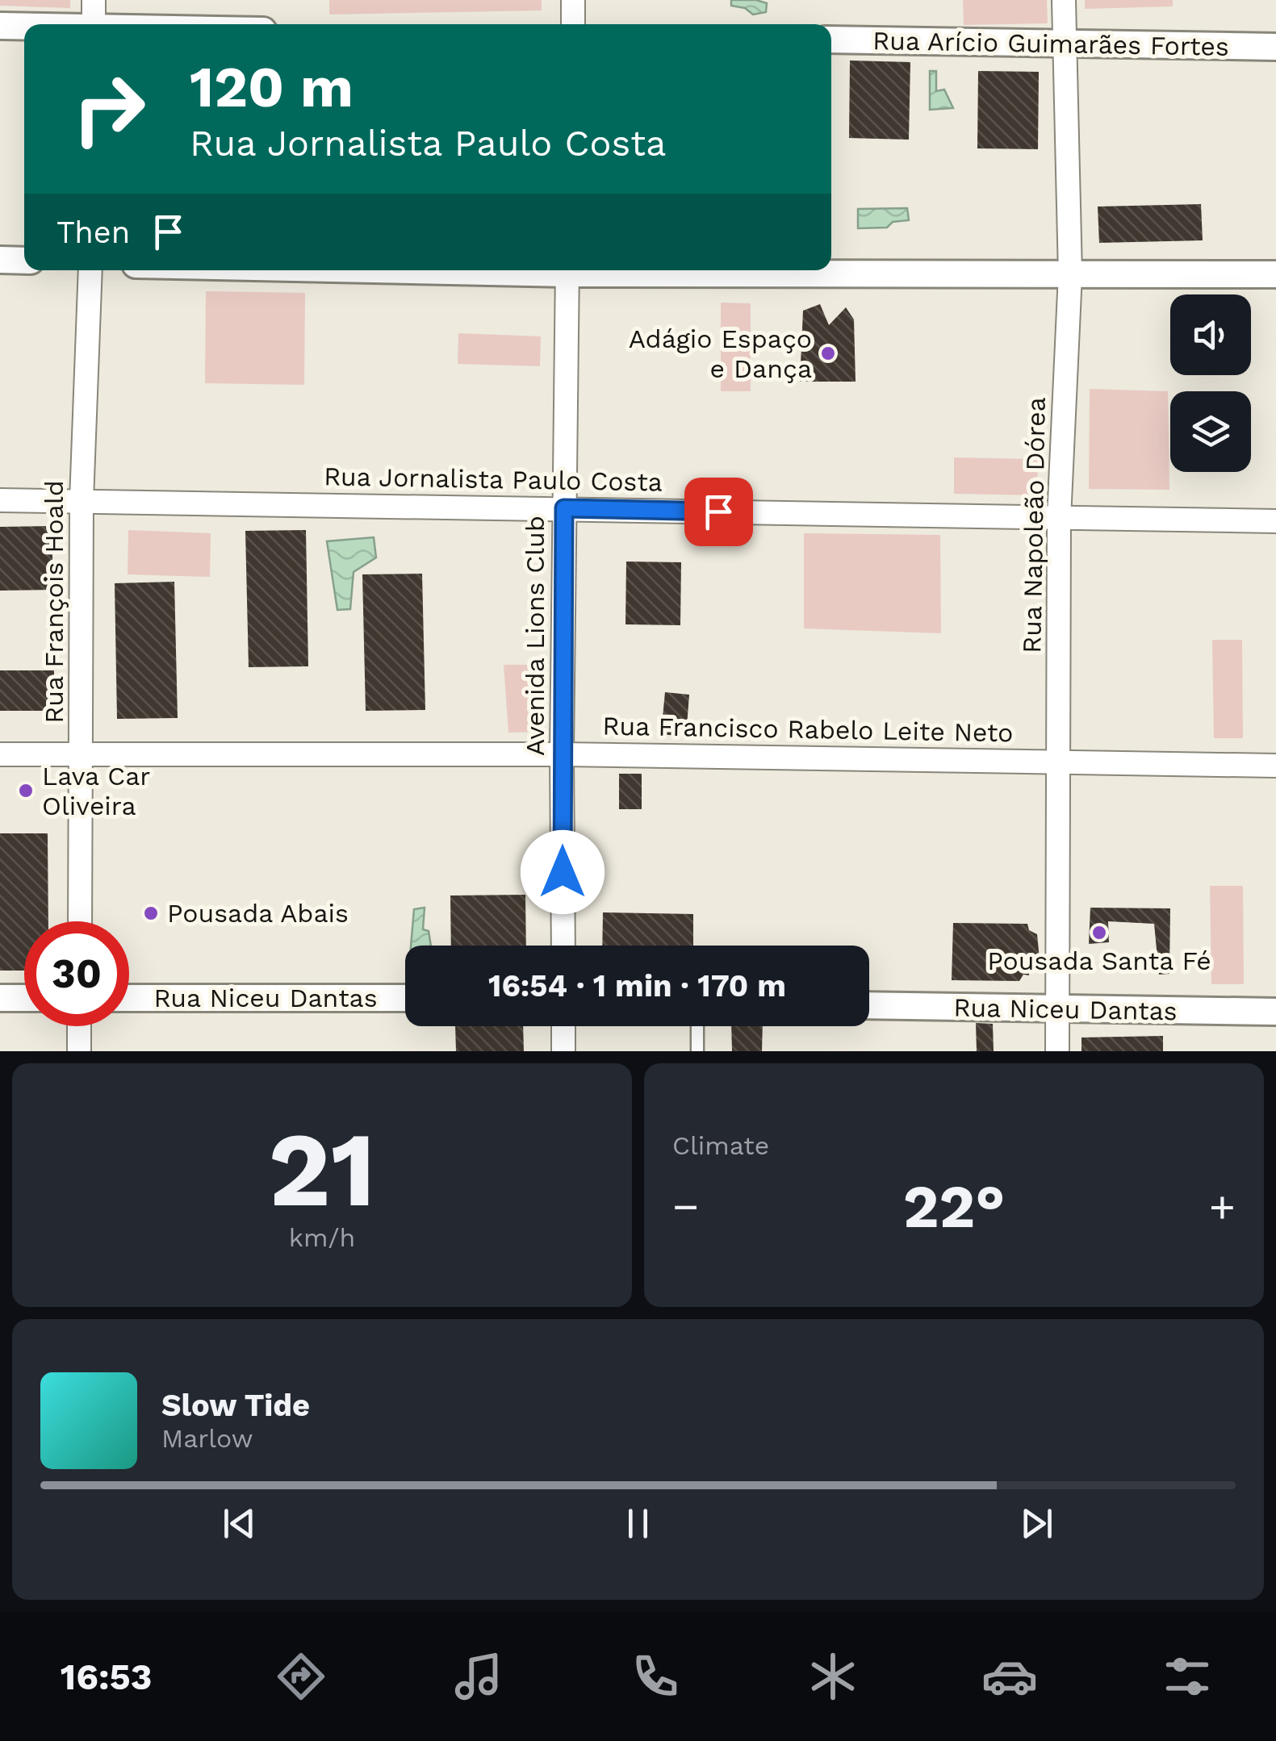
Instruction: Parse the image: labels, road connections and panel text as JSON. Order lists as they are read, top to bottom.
{
  "streets": {
    "street": [
      "Rua Arício Guimarães Fortes",
      "Rua Jornalista Paulo Costa",
      "Rua Napoleão Dórea",
      "Rua François Hoald",
      "Avenida Lions Club",
      "Rua Francisco Rabelo Leite Neto",
      "Rua Niceu Dantas"
    ]
  },
  "crossings": [
    ["Rua Arício Guimarães Fortes", "Rua Napoleão Dórea"],
    ["Rua Jornalista Paulo Costa", "Rua Napoleão Dórea"],
    ["Rua Jornalista Paulo Costa", "Rua François Hoald"],
    ["Rua Jornalista Paulo Costa", "Avenida Lions Club"],
    ["Rua Napoleão Dórea", "Rua Francisco Rabelo Leite Neto"],
    ["Rua Napoleão Dórea", "Rua Niceu Dantas"],
    ["Rua François Hoald", "Rua Francisco Rabelo Leite Neto"],
    ["Avenida Lions Club", "Rua Francisco Rabelo Leite Neto"]
  ],
  "places": [
    "Adágio Espaço e Dança",
    "Lava Car Oliveira",
    "Pousada Abais",
    "Pousada Santa Fé"
  ],
  "page": {
    "turn": ["120 m", "Rua Jornalista Paulo Costa"],
    "then": "Then",
    "limit": "30",
    "trip": "16:54 · 1 min · 170 m",
    "tile": [
      ["21", "km/h"],
      "Climate"
    ],
    "heat": ["−", "22°", "+"],
    "song": ["Slow Tide", "Marlow"],
    "tabs": "16:53"
  }
}
